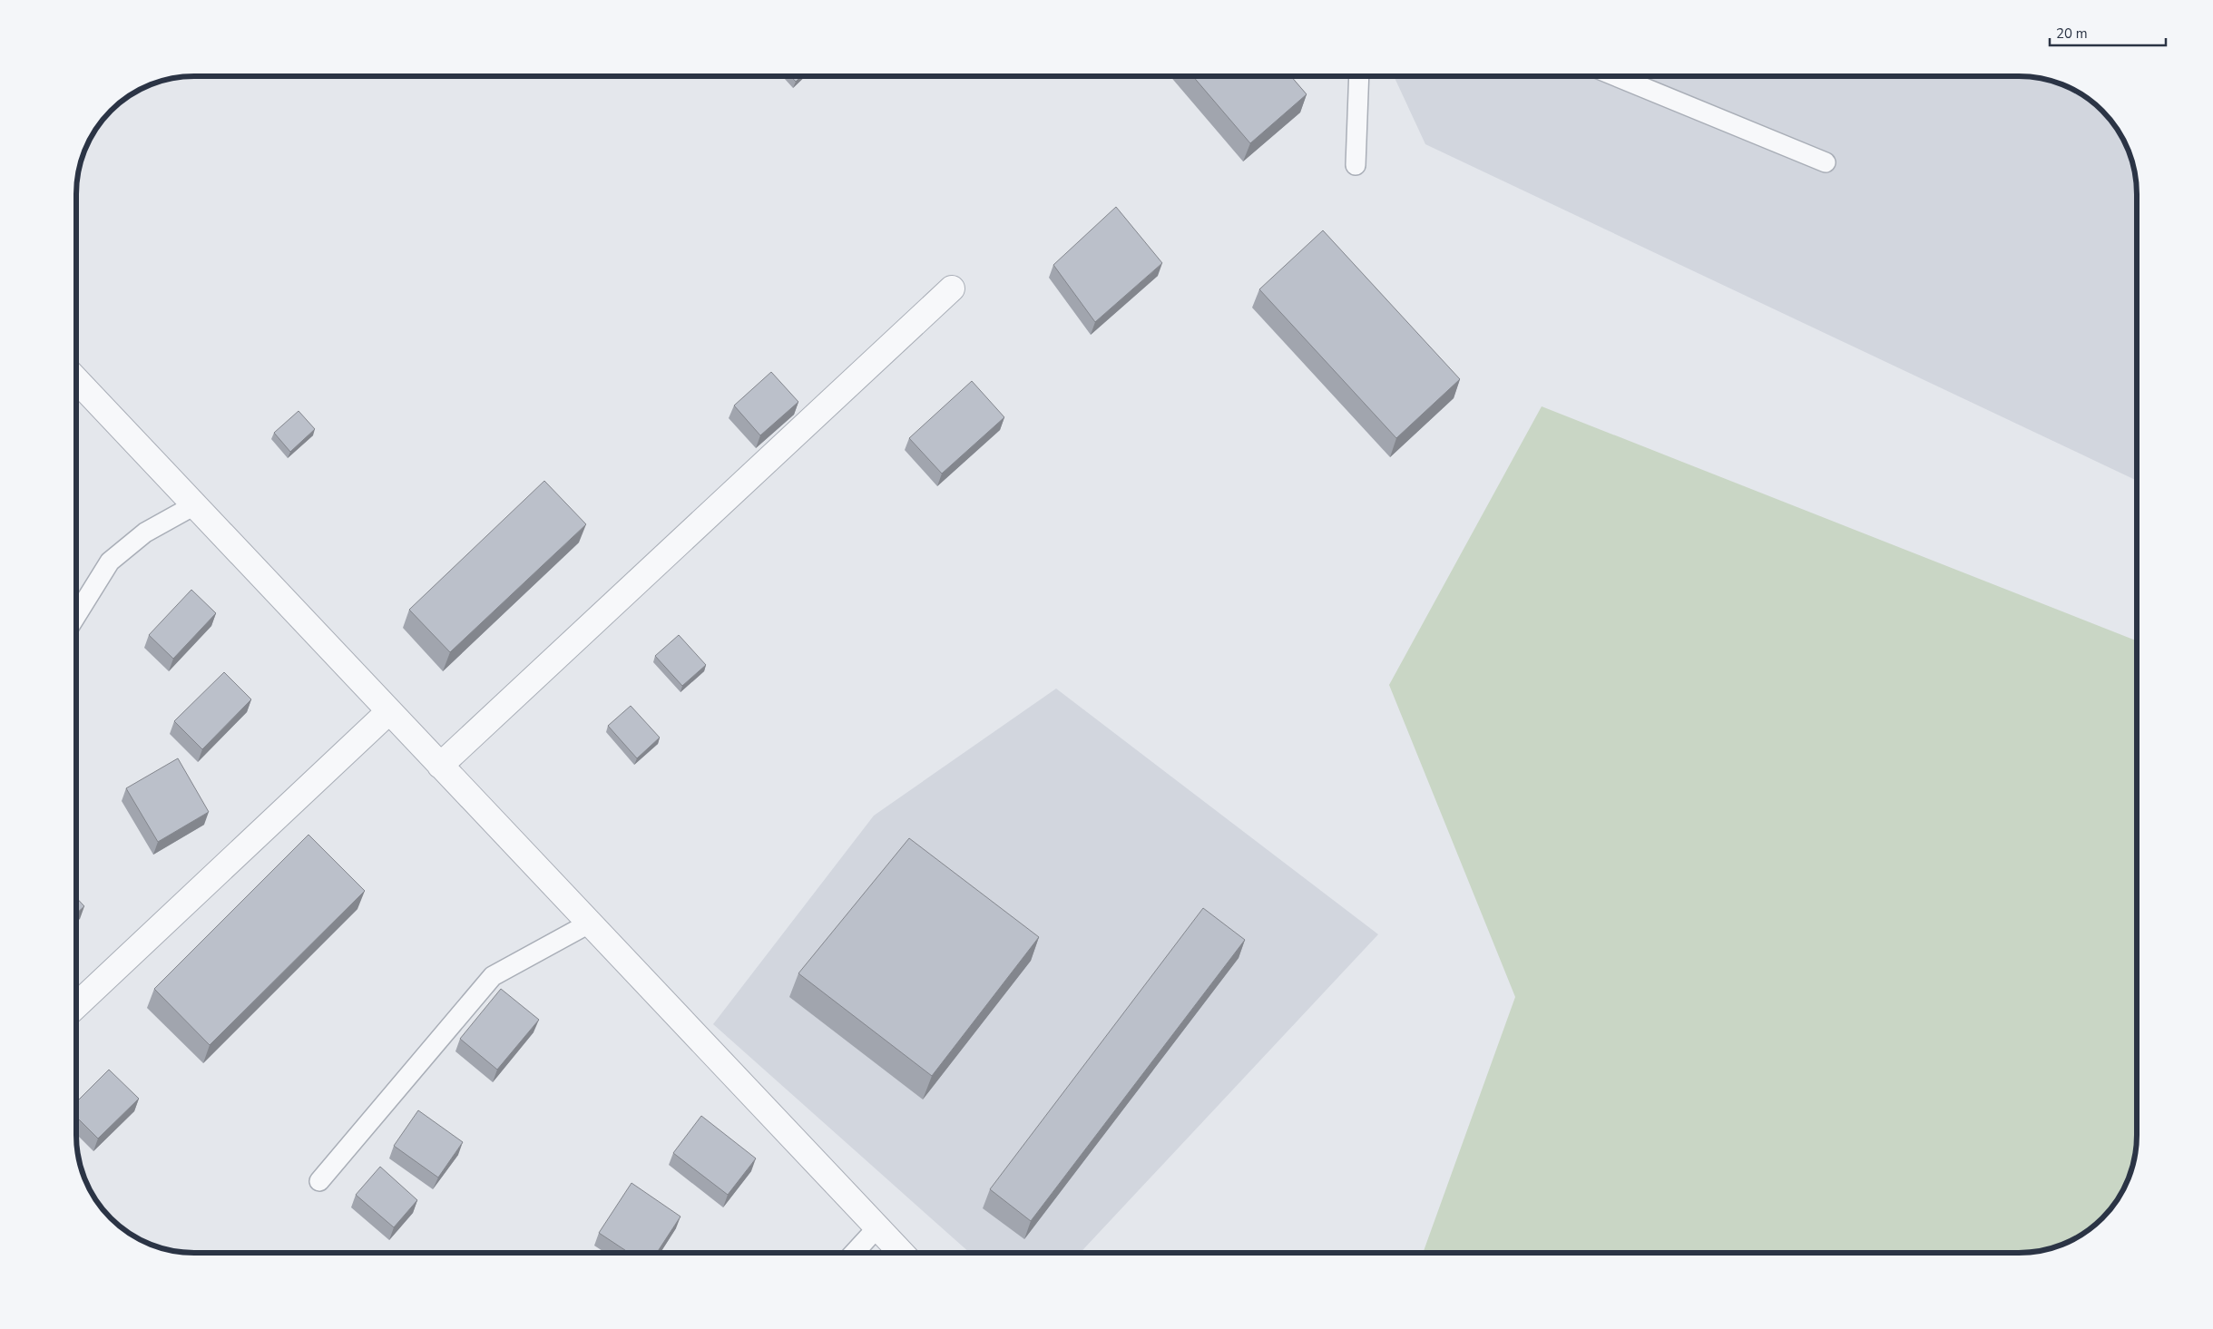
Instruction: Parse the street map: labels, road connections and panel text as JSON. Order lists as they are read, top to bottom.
{
  "scale_bar": "20 m"
}
